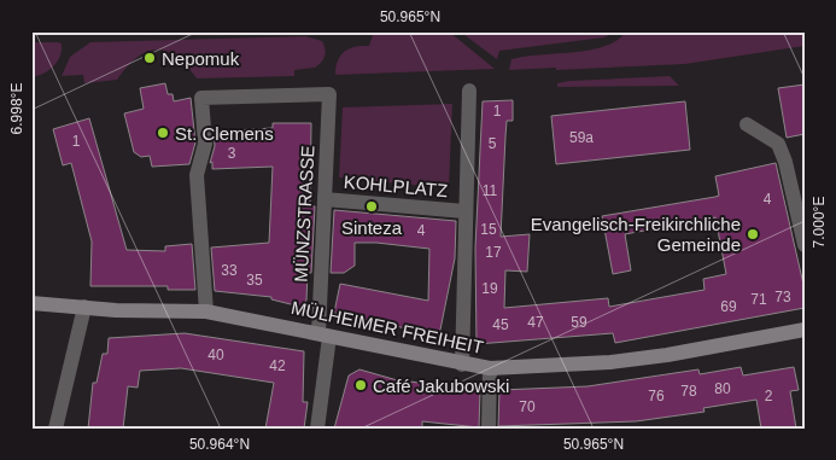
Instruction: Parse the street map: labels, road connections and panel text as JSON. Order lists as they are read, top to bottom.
{
  "streets": {
    "street": ["KOHLPLATZ", "MÜNZSTRASSE", "MÜLHEIMER FREIHEIT"]
  },
  "crossings": [
    ["KOHLPLATZ", "MÜNZSTRASSE"],
    ["MÜNZSTRASSE", "MÜLHEIMER FREIHEIT"]
  ],
  "places": [
    "Nepomuk",
    "St. Clemens",
    "Sinteza",
    "Evangelisch-Freikirchliche Gemeinde",
    "Café Jakubowski"
  ],
  "house_numbers": [
    "1",
    "59a",
    "1",
    "5",
    "3",
    "11",
    "4",
    "15",
    "4",
    "17",
    "33",
    "35",
    "19",
    "73",
    "71",
    "69",
    "47",
    "59",
    "45",
    "40",
    "42",
    "80",
    "78",
    "76",
    "2",
    "70"
  ],
  "coordinates": [
    "50.965°N",
    "6.998°E",
    "7.000°E",
    "50.964°N"
  ]
}
